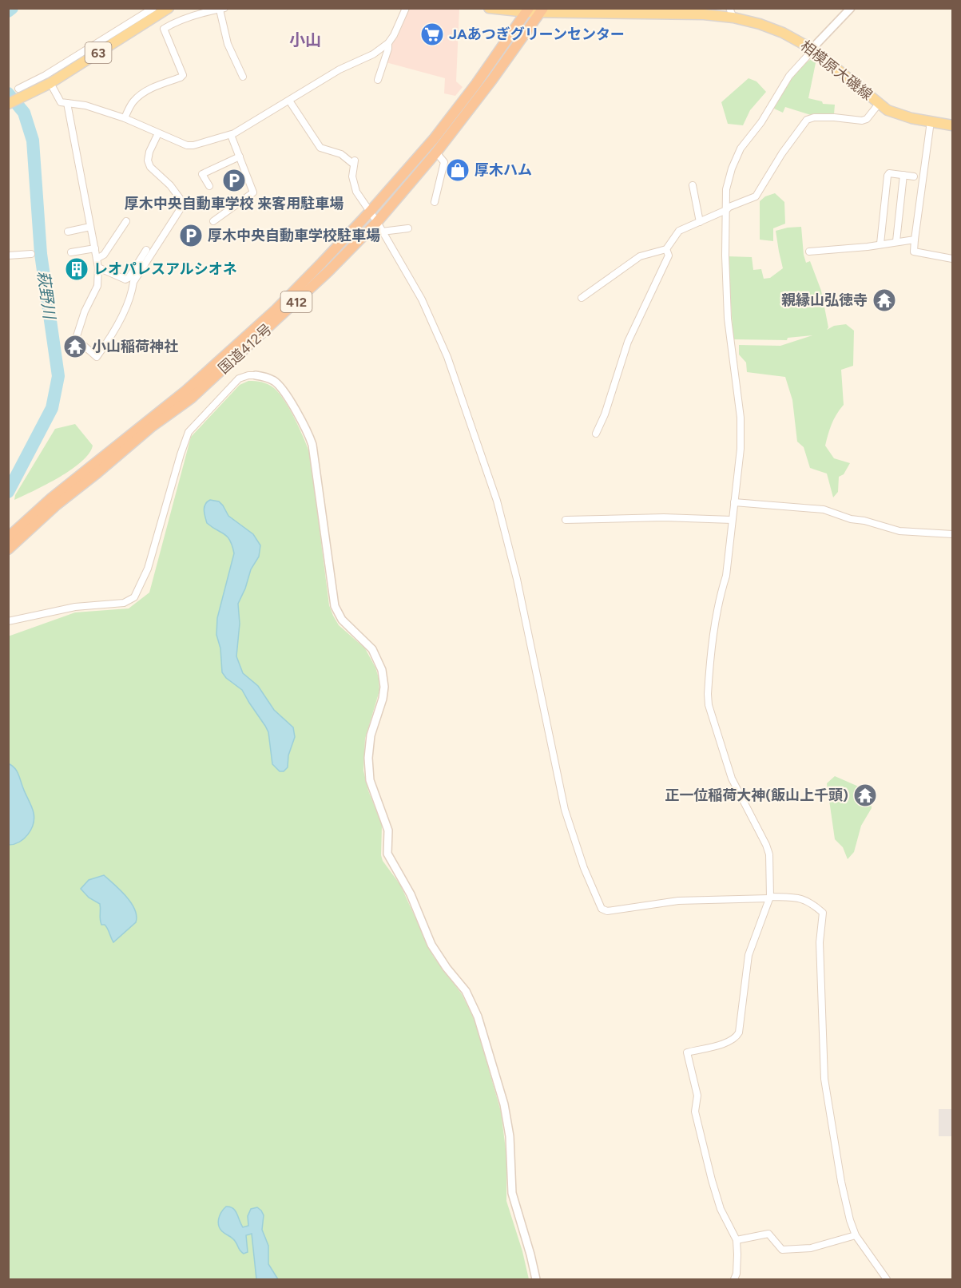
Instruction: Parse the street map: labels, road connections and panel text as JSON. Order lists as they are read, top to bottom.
{
  "streets": {
    "highway": ["412", "国道412号"],
    "main road": ["63", "相模原大磯線"]
  },
  "crossings": [
    ["相模原大磯線", "国道412号"]
  ],
  "districts": ["小山"],
  "water": ["萩野川"],
  "places": {
    "supermarket": ["JAあつぎグリーンセンター"],
    "shop": ["厚木ハム"],
    "parking": ["厚木中央自動車学校 来客用駐車場", "厚木中央自動車学校駐車場"],
    "building": ["レオパレスアルシオネ"],
    "temple": ["親縁山弘徳寺", "小山稲荷神社", "正一位稲荷大神(飯山上千頭)"]
  }
}
